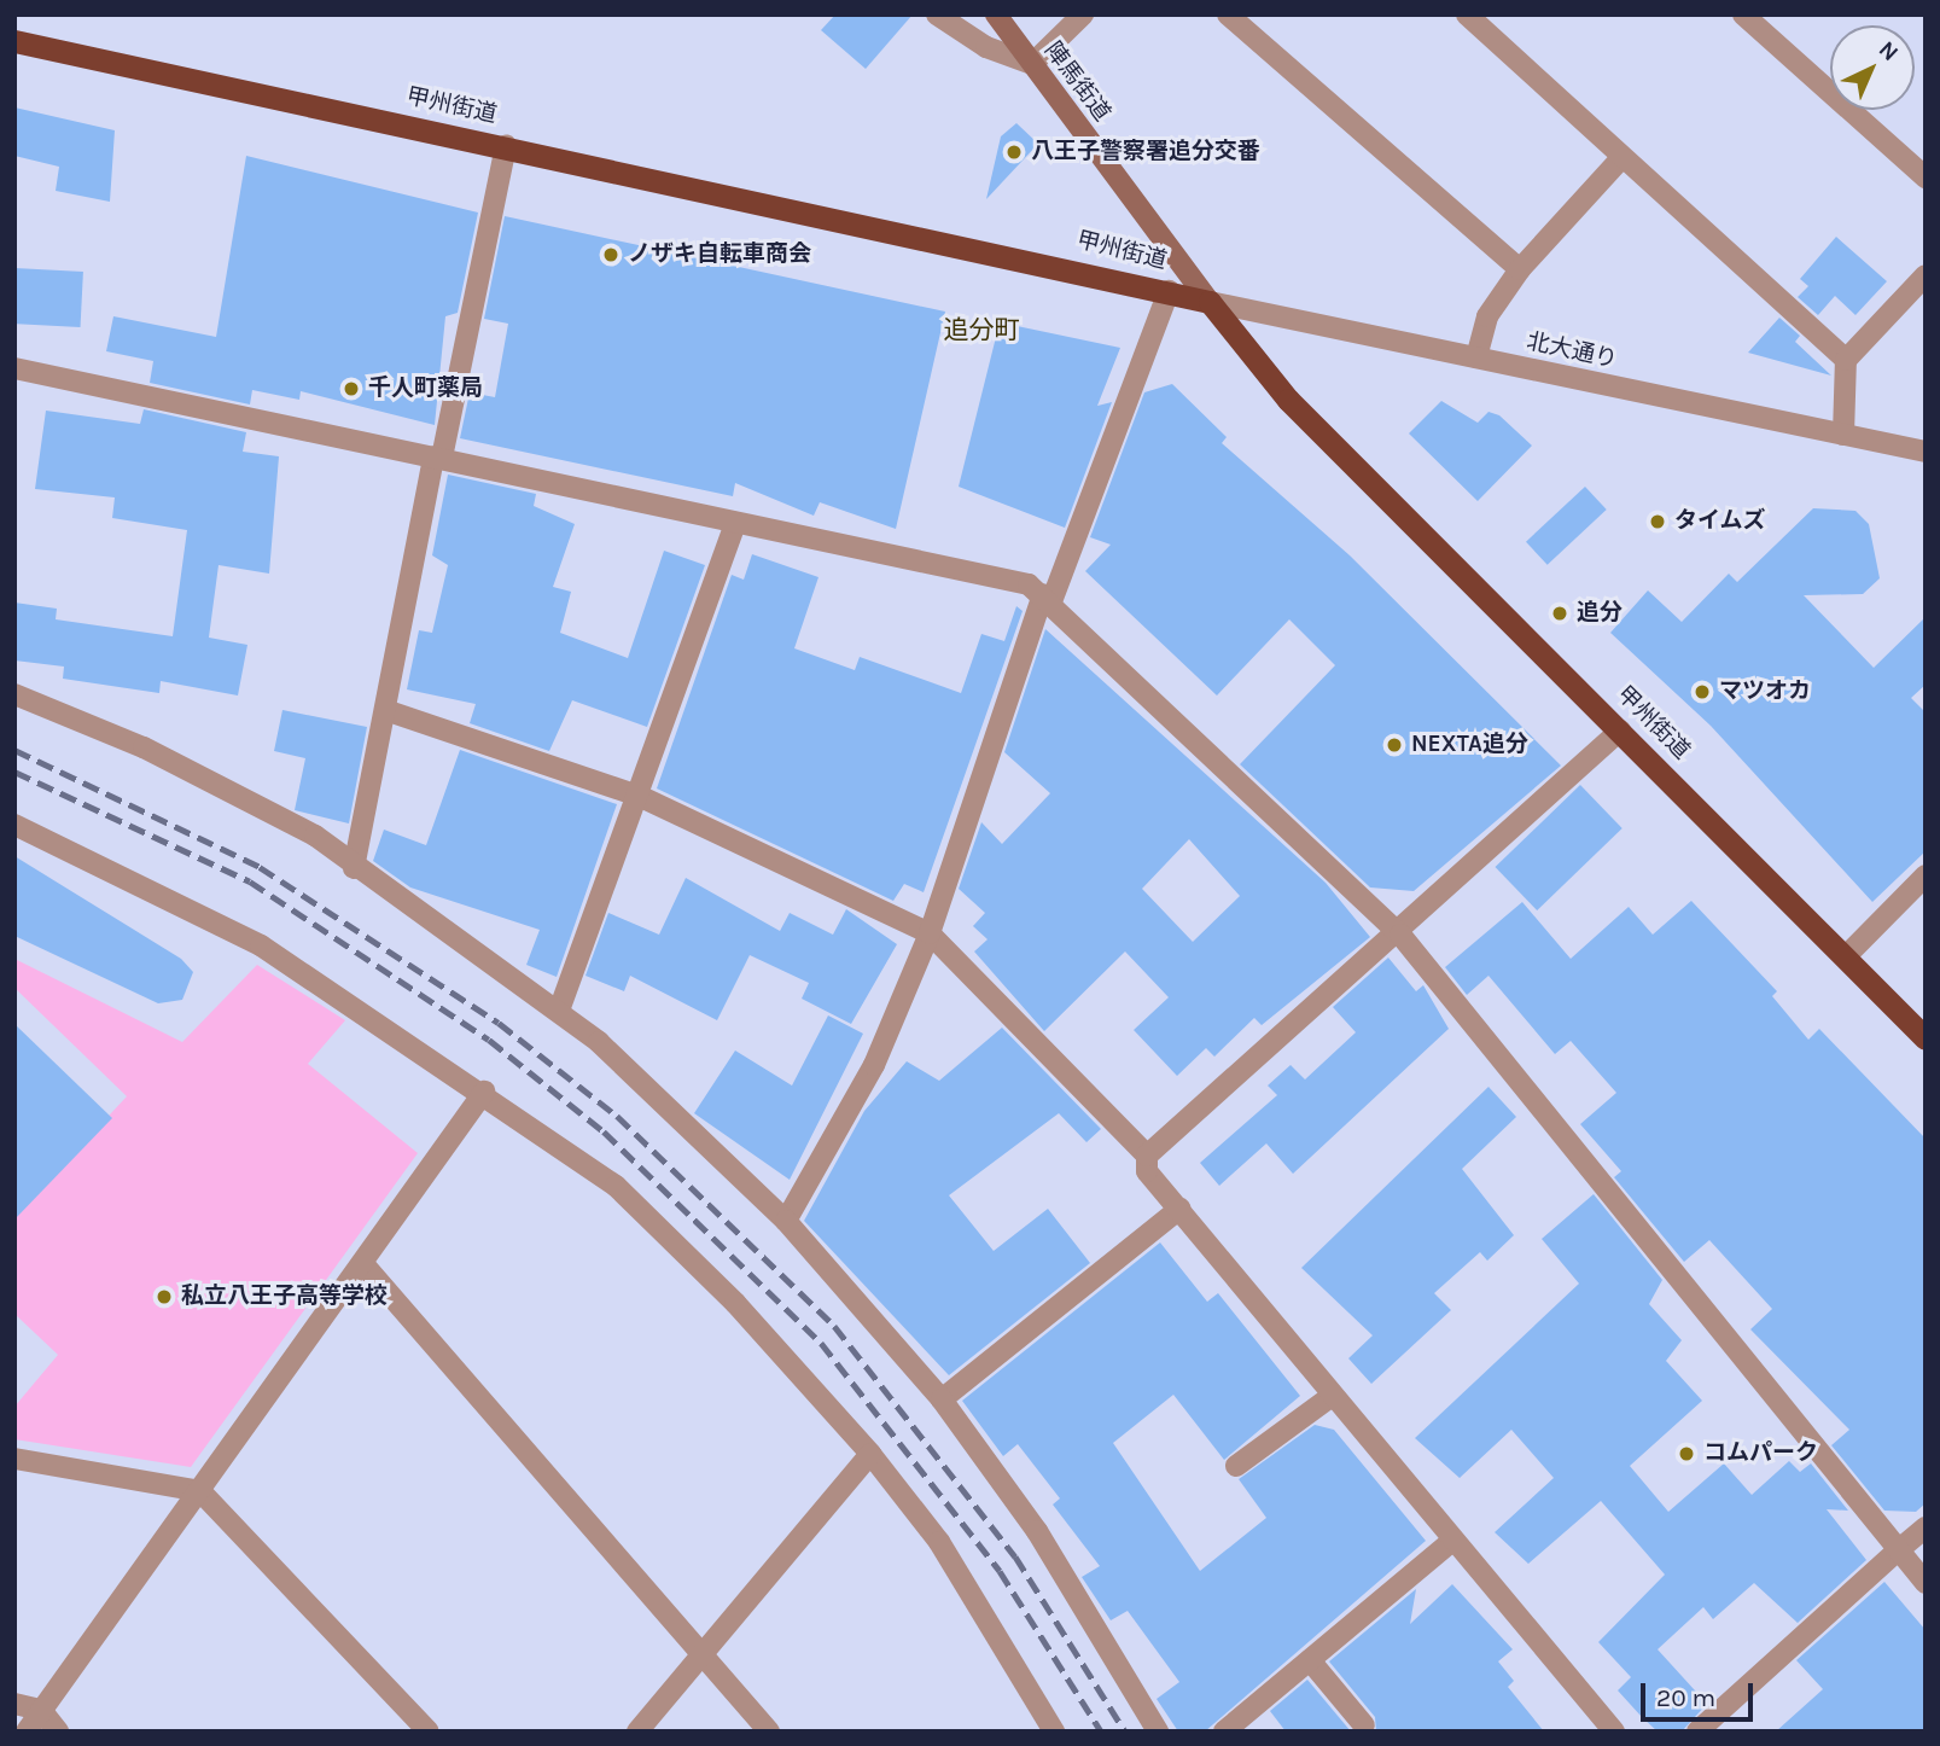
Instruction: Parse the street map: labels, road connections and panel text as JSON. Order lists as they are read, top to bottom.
{
  "streets": {
    "highway": ["甲州街道"],
    "main road": ["陣馬街道"],
    "street": ["北大通り"]
  },
  "crossings": [
    ["陣馬街道", "甲州街道"],
    ["陣馬街道", "北大通り"],
    ["甲州街道", "北大通り"]
  ],
  "districts": ["追分町"],
  "places": [
    "八王子警察署追分交番",
    "ノザキ自転車商会",
    "千人町薬局",
    "タイムズ",
    "追分",
    "マツオカ",
    "NEXTA追分",
    "私立八王子高等学校",
    "コムパーク"
  ],
  "scale_bar": "20 m",
  "north": "top right"
}
